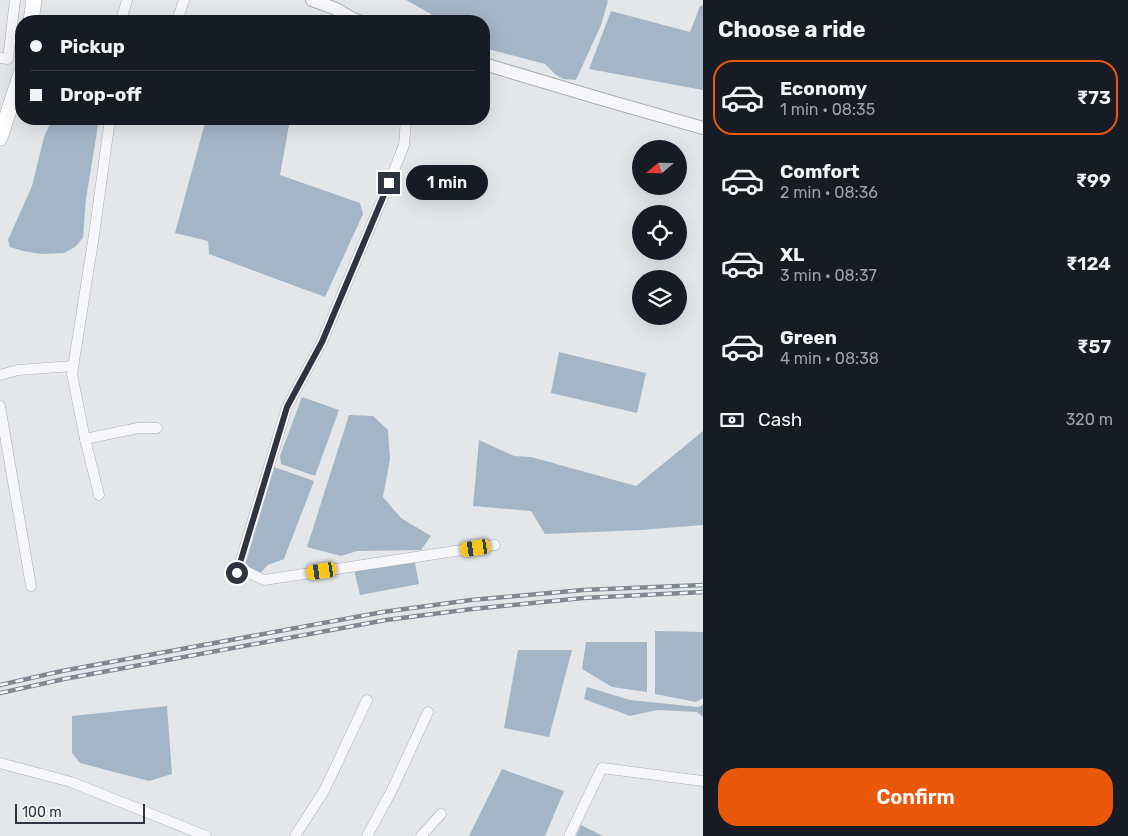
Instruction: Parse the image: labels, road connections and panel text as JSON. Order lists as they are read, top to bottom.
{
  "scale_bar": "100 m",
  "north": "left",
  "page": {
    "heading": "Choose a ride",
    "banner": ["Pickup", "Drop-off"],
    "list": [
      {
        "name": "Economy",
        "note": "1 min · 08:35",
        "value": "₹73"
      },
      {
        "name": "Comfort",
        "note": "2 min · 08:36",
        "value": "₹99"
      },
      {
        "name": "XL",
        "note": "3 min · 08:37",
        "value": "₹124"
      },
      {
        "name": "Green",
        "note": "4 min · 08:38",
        "value": "₹57"
      }
    ],
    "bubble": "1 min",
    "pay": ["Cash", "320 m"],
    "buttons": "Confirm",
    "scale": "100 m"
  }
}
